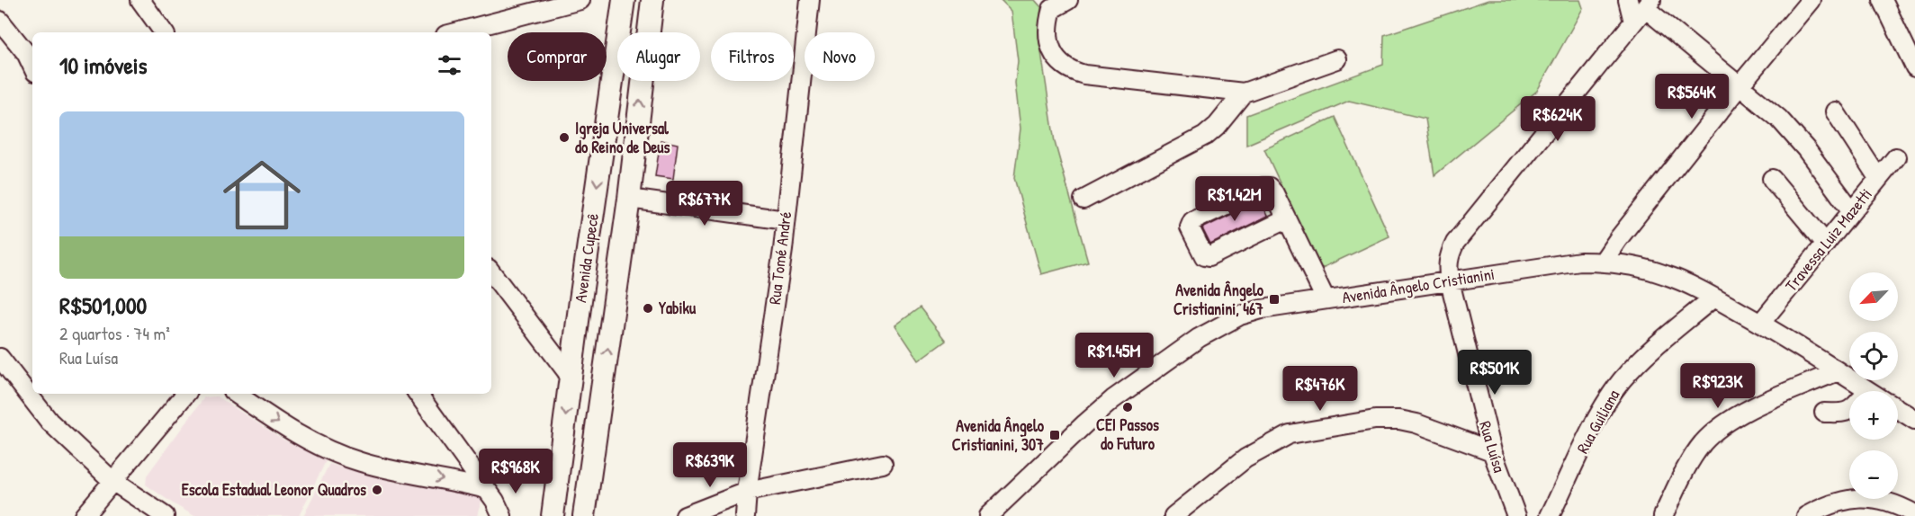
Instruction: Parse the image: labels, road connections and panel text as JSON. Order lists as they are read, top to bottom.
{
  "streets": {
    "main road": ["Avenida Cupecê"],
    "street": [
      "Travessa Luiz Mazetti",
      "Rua Tomé André",
      "Avenida Ângelo Cristianini",
      "Rua Guiliana",
      "Rua Luísa"
    ]
  },
  "crossings": [
    ["Travessa Luiz Mazetti", "Avenida Ângelo Cristianini"],
    ["Avenida Ângelo Cristianini", "Rua Guiliana"],
    ["Avenida Ângelo Cristianini", "Rua Luísa"]
  ],
  "places": {
    "other": [
      "Igreja Universal do Reino de Deus",
      "Yabiku",
      "CEI Passos do Futuro",
      "Escola Estadual Leonor Quadros"
    ],
    "transit": ["Avenida Ângelo Cristianini, 467", "Avenida Ângelo Cristianini, 307"]
  },
  "north": "bottom left",
  "page": {
    "chip": [
      "Comprar",
      "Alugar",
      "Filtros",
      "Novo"
    ],
    "heading": "10 imóveis",
    "price": [
      "R$564K",
      "R$624K",
      "R$1.42M",
      "R$677K",
      "R$1.45M",
      "R$501K",
      "R$923K",
      "R$476K",
      "R$639K",
      "R$968K"
    ],
    "list": [
      {
        "name": "R$501,000",
        "note": "2 quartos · 74 m² · Rua Luísa"
      }
    ],
    "map_buttons": ["+", "−"]
  }
}
